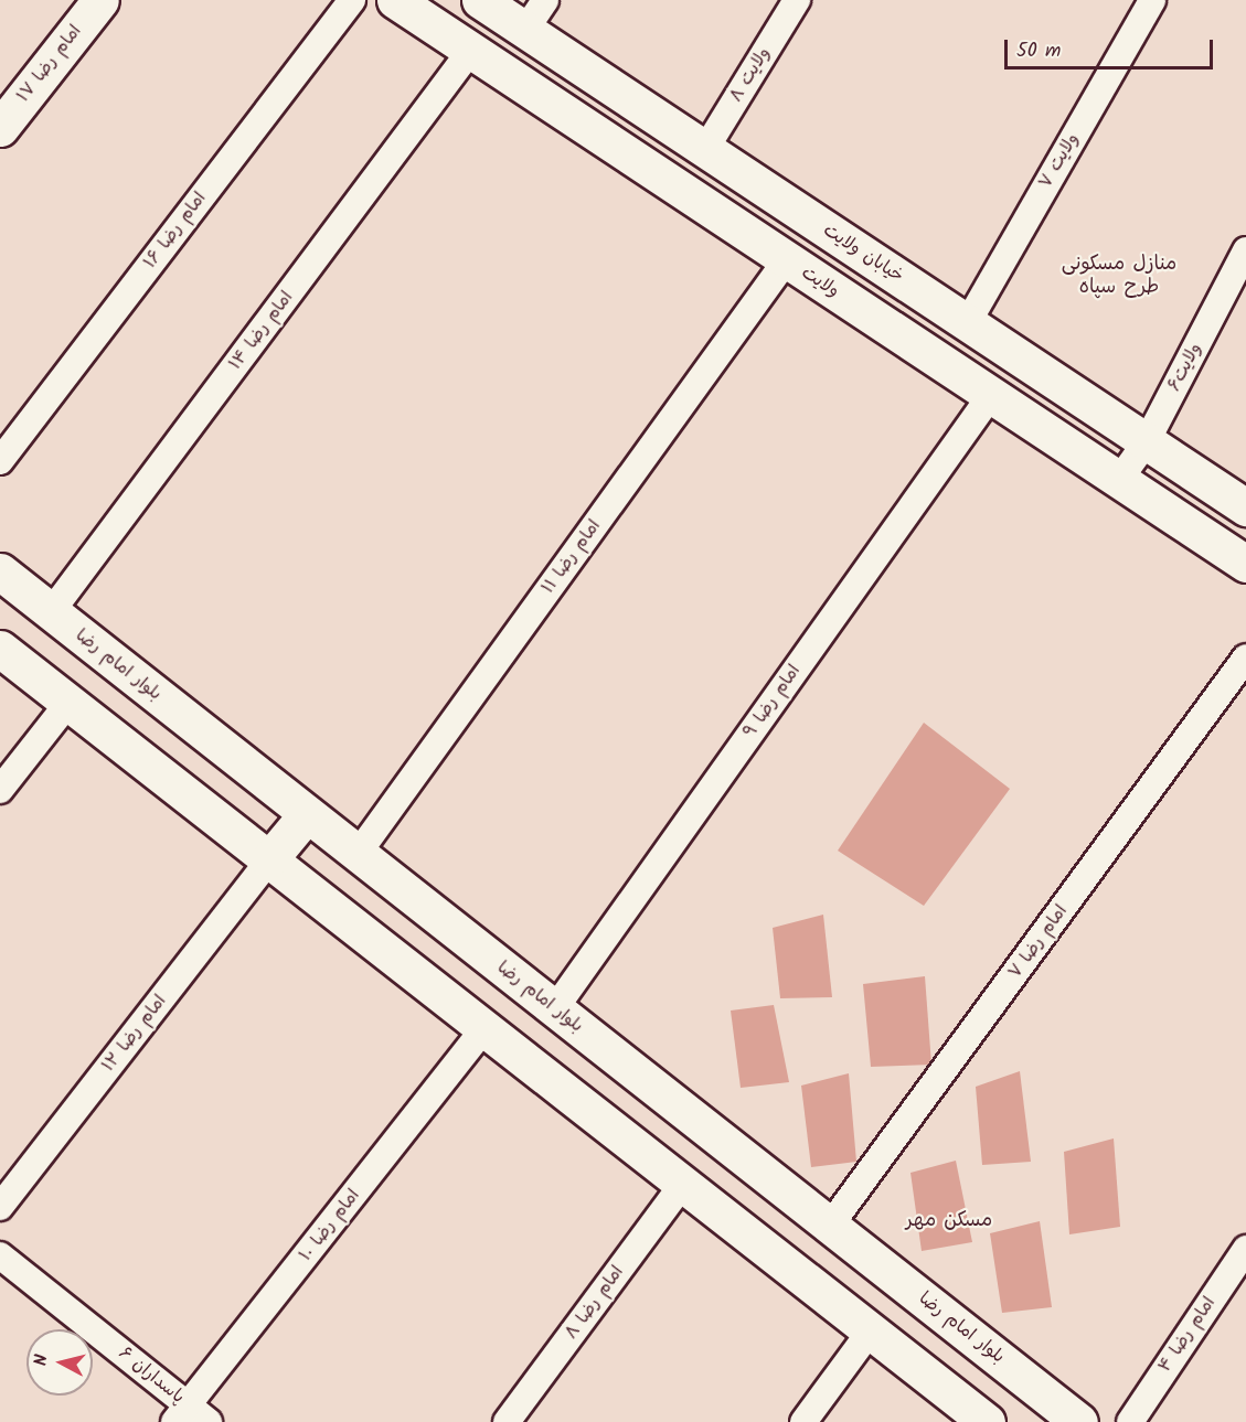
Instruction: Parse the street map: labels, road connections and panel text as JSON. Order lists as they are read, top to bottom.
{
  "streets": {
    "street": [
      "امام رضا ۱۷",
      "ولایت ۸",
      "ولایت ۷",
      "امام رضا ۱۶",
      "خیابان ولایت",
      "ولایت",
      "امام رضا ۱۴",
      "ولایت۶",
      "امام رضا ۱۱",
      "بلوار امام رضا",
      "امام رضا ۹",
      "امام رضا ۷",
      "امام رضا ۱۲",
      "امام رضا ۱۰",
      "امام رضا ۸",
      "امام رضا ۴",
      "پاسداران ۶"
    ]
  },
  "crossings": [
    ["ولایت ۸", "خیابان ولایت"],
    ["ولایت ۷", "خیابان ولایت"],
    ["خیابان ولایت", "ولایت۶"],
    ["ولایت", "امام رضا ۱۴"],
    ["ولایت", "ولایت۶"],
    ["ولایت", "امام رضا ۱۱"],
    ["ولایت", "امام رضا ۹"],
    ["امام رضا ۱۴", "بلوار امام رضا"],
    ["امام رضا ۱۱", "بلوار امام رضا"],
    ["بلوار امام رضا", "امام رضا ۹"],
    ["بلوار امام رضا", "امام رضا ۷"],
    ["امام رضا ۱۰", "پاسداران ۶"]
  ],
  "districts": ["منازل مسکونی طرح سپاه", "مسکن مهر"],
  "scale_bar": "50 m",
  "north": "left"
}
